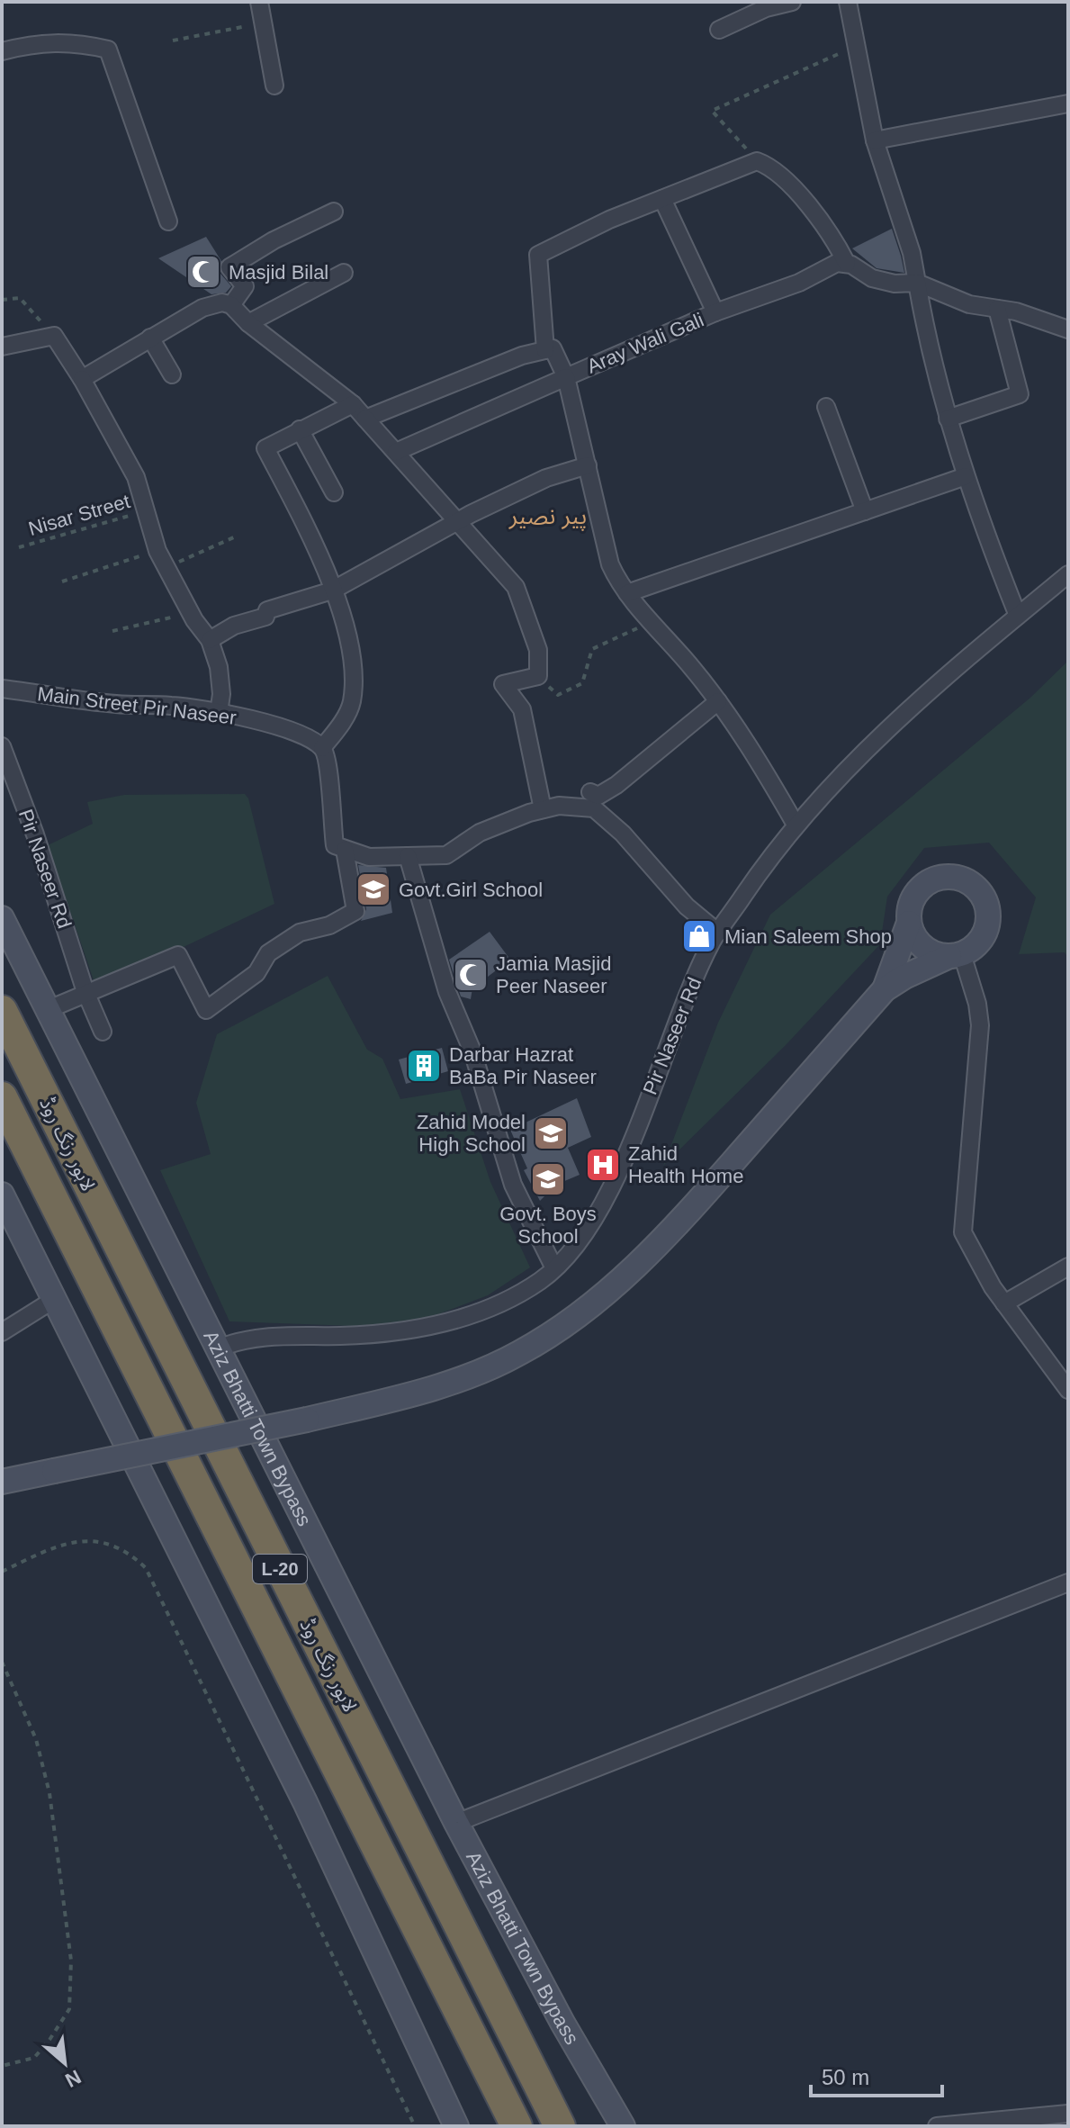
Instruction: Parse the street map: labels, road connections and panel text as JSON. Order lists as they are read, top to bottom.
{
  "streets": {
    "highway": ["لاہور رنگ روڈ", "L-20"],
    "street": [
      "Aray Wali Gali",
      "Main Street Pir Naseer",
      "Pir Naseer Rd",
      "Aziz Bhatti Town Bypass"
    ],
    "path": ["Nisar Street"]
  },
  "crossings": [
    ["Pir Naseer Rd", "Aziz Bhatti Town Bypass"]
  ],
  "districts": ["پیر نصیر"],
  "places": {
    "mosque": ["Masjid Bilal", "Jamia Masjid Peer Naseer"],
    "school or university": ["Govt.Girl School", "Zahid Model High School", "Govt. Boys School"],
    "shop": ["Mian Saleem Shop"],
    "building": ["Darbar Hazrat BaBa Pir Naseer"],
    "hospital": ["Zahid Health Home"]
  },
  "scale_bar": "50 m",
  "north": "bottom right"
}
